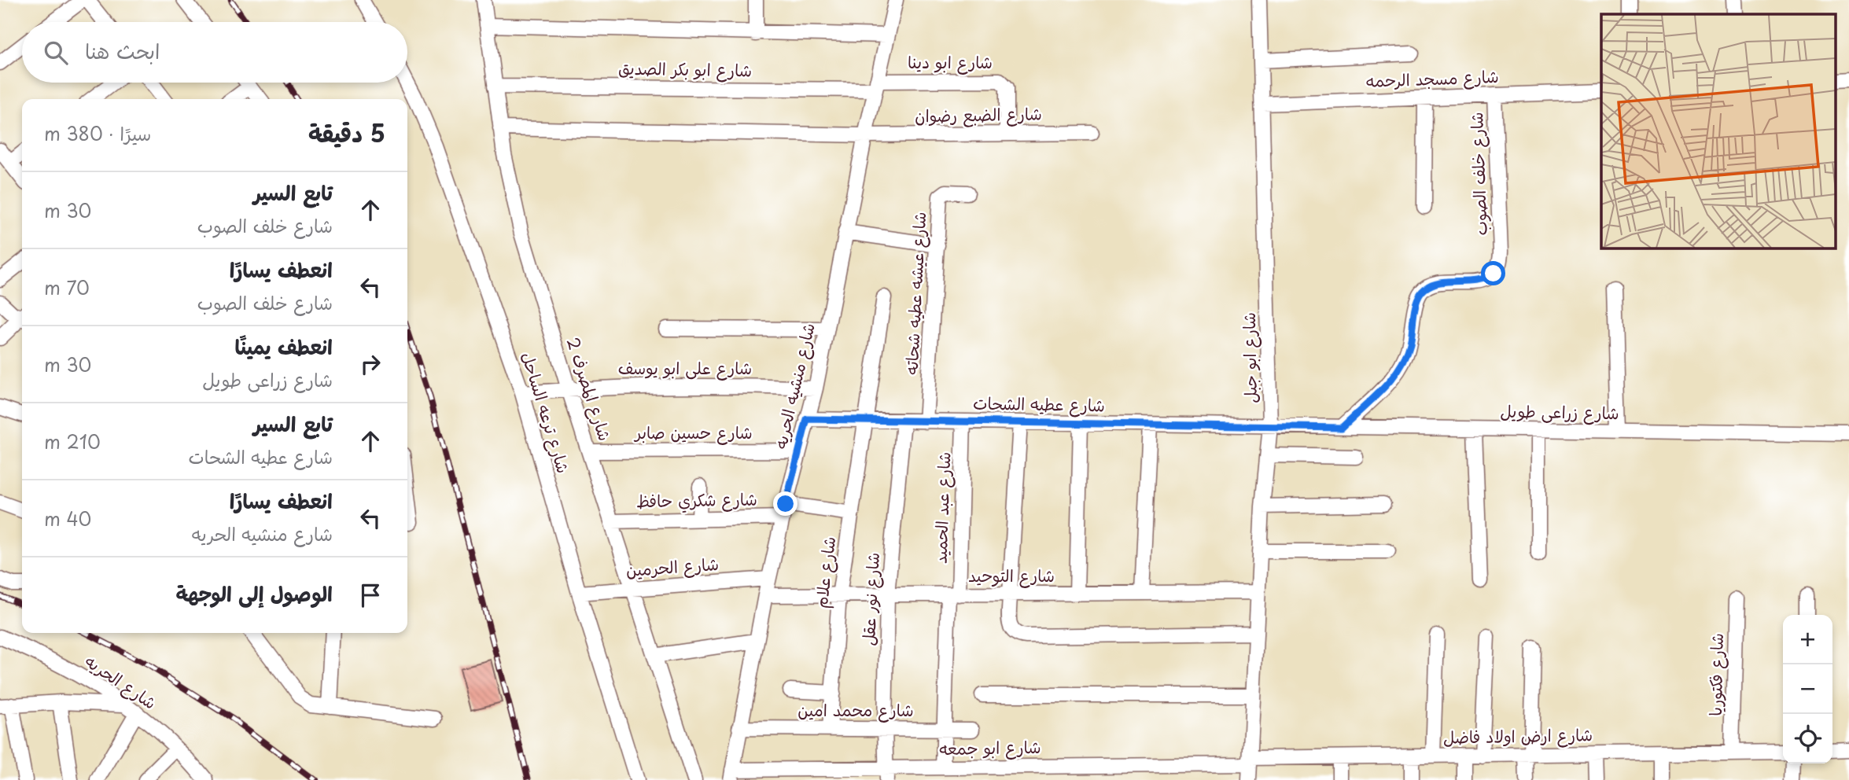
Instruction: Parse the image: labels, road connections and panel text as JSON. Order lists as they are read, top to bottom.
{
  "streets": {
    "street": [
      "شارع ابو دينا",
      "شارع ابو بكر الصديق",
      "شارع مسجد الرحمه",
      "شارع الضبع رضوان",
      "شارع خلف الصوب",
      "شارع عيشه عطيه شحاته",
      "شارع ابو جبل",
      "شارع على ابو يوسف",
      "شارع منشيه الحريه",
      "شارع المصرف 2",
      "شارع عطيه الشحات",
      "شارع ترعه الساحل",
      "شارع زراعى طويل",
      "شارع حسين صابر",
      "شارع شكري حافظ",
      "شارع عبد الحميد",
      "شارع الحرمين",
      "شارع علام",
      "شارع التوحيد",
      "شارع نور عقل",
      "شارع فكتوريا",
      "شارع الحريه",
      "شارع محمد امين",
      "شارع ارض اولاد فاضل",
      "شارع ابو جمعه"
    ]
  },
  "crossings": [
    ["شارع ابو دينا", "شارع ابو بكر الصديق"],
    ["شارع ابو دينا", "شارع الضبع رضوان"],
    ["شارع ابو دينا", "شارع منشيه الحريه"],
    ["شارع ابو بكر الصديق", "شارع منشيه الحريه"],
    ["شارع ابو بكر الصديق", "شارع المصرف 2"],
    ["شارع مسجد الرحمه", "شارع خلف الصوب"],
    ["شارع مسجد الرحمه", "شارع ابو جبل"],
    ["شارع الضبع رضوان", "شارع منشيه الحريه"],
    ["شارع الضبع رضوان", "شارع المصرف 2"],
    ["شارع خلف الصوب", "شارع زراعى طويل"],
    ["شارع عيشه عطيه شحاته", "شارع عطيه الشحات"],
    ["شارع ابو جبل", "شارع عطيه الشحات"],
    ["شارع ابو جبل", "شارع زراعى طويل"],
    ["شارع ابو جبل", "شارع التوحيد"],
    ["شارع ابو جبل", "شارع ارض اولاد فاضل"],
    ["شارع ابو جبل", "شارع ابو جمعه"],
    ["شارع على ابو يوسف", "شارع منشيه الحريه"],
    ["شارع على ابو يوسف", "شارع المصرف 2"],
    ["شارع على ابو يوسف", "شارع ترعه الساحل"],
    ["شارع منشيه الحريه", "شارع عطيه الشحات"],
    ["شارع منشيه الحريه", "شارع حسين صابر"],
    ["شارع منشيه الحريه", "شارع شكري حافظ"],
    ["شارع منشيه الحريه", "شارع الحرمين"],
    ["شارع منشيه الحريه", "شارع التوحيد"],
    ["شارع منشيه الحريه", "شارع محمد امين"],
    ["شارع منشيه الحريه", "شارع ابو جمعه"],
    ["شارع المصرف 2", "شارع حسين صابر"],
    ["شارع المصرف 2", "شارع شكري حافظ"],
    ["شارع المصرف 2", "شارع الحرمين"],
    ["شارع عطيه الشحات", "شارع زراعى طويل"],
    ["شارع عطيه الشحات", "شارع عبد الحميد"],
    ["شارع عطيه الشحات", "شارع علام"],
    ["شارع عطيه الشحات", "شارع نور عقل"],
    ["شارع ترعه الساحل", "شارع الحرمين"],
    ["شارع شكري حافظ", "شارع علام"],
    ["شارع عبد الحميد", "شارع التوحيد"],
    ["شارع عبد الحميد", "شارع محمد امين"],
    ["شارع عبد الحميد", "شارع ابو جمعه"],
    ["شارع علام", "شارع التوحيد"],
    ["شارع علام", "شارع محمد امين"],
    ["شارع التوحيد", "شارع نور عقل"],
    ["شارع نور عقل", "شارع محمد امين"],
    ["شارع نور عقل", "شارع ابو جمعه"],
    ["شارع فكتوريا", "شارع ارض اولاد فاضل"],
    ["شارع ارض اولاد فاضل", "شارع ابو جمعه"]
  ],
  "page": {
    "search": "ابحث هنا",
    "heading": ["5 دقيقة", "سيرًا · 380 m"],
    "list": [
      ["تابع السير", "شارع خلف الصوب", "30 m"],
      ["انعطف يسارًا", "شارع خلف الصوب", "70 m"],
      ["انعطف يمينًا", "شارع زراعى طويل", "30 m"],
      ["تابع السير", "شارع عطيه الشحات", "210 m"],
      ["انعطف يسارًا", "شارع منشيه الحريه", "40 m"],
      "الوصول إلى الوجهة"
    ],
    "map_buttons": ["+", "−"]
  }
}
